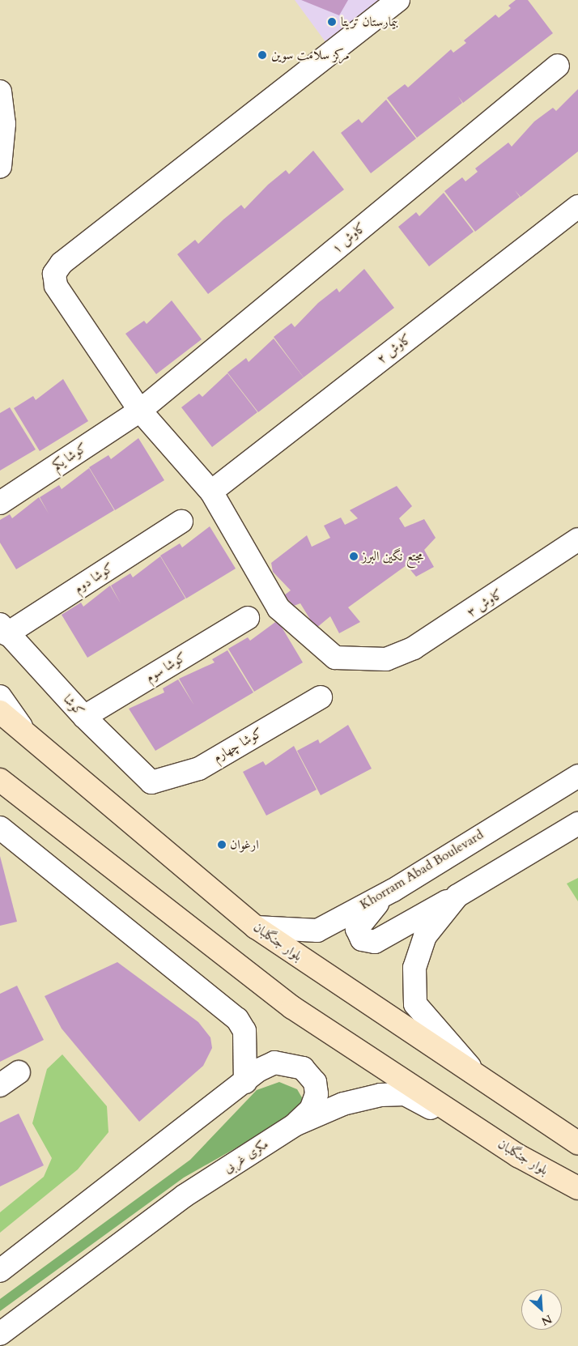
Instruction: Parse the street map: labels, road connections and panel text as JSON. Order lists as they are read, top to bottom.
{
  "streets": {
    "main road": ["بلوار جنگلبان"],
    "street": [
      "کاوش ۱",
      "کاوش ۲",
      "کوشا یکم",
      "کوشا دوم",
      "کاوش ۳",
      "کوشا سوم",
      "کوشا",
      "کوشا چهارم",
      "Khorram Abad Boulevard",
      "مکری غربی"
    ]
  },
  "crossings": [
    ["کاوش ۱", "کوشا یکم"],
    ["کاوش ۲", "کاوش ۳"],
    ["کوشا دوم", "کوشا"],
    ["کوشا سوم", "کوشا"],
    ["کوشا", "کوشا چهارم"],
    ["Khorram Abad Boulevard", "بلوار جنگلبان"],
    ["بلوار جنگلبان", "مکری غربی"]
  ],
  "places": [
    "بیمارستان تریتا",
    "مرکز سلامت سوین",
    "مجتع نگین البرز",
    "ارغوان"
  ],
  "north": "bottom right"
}
